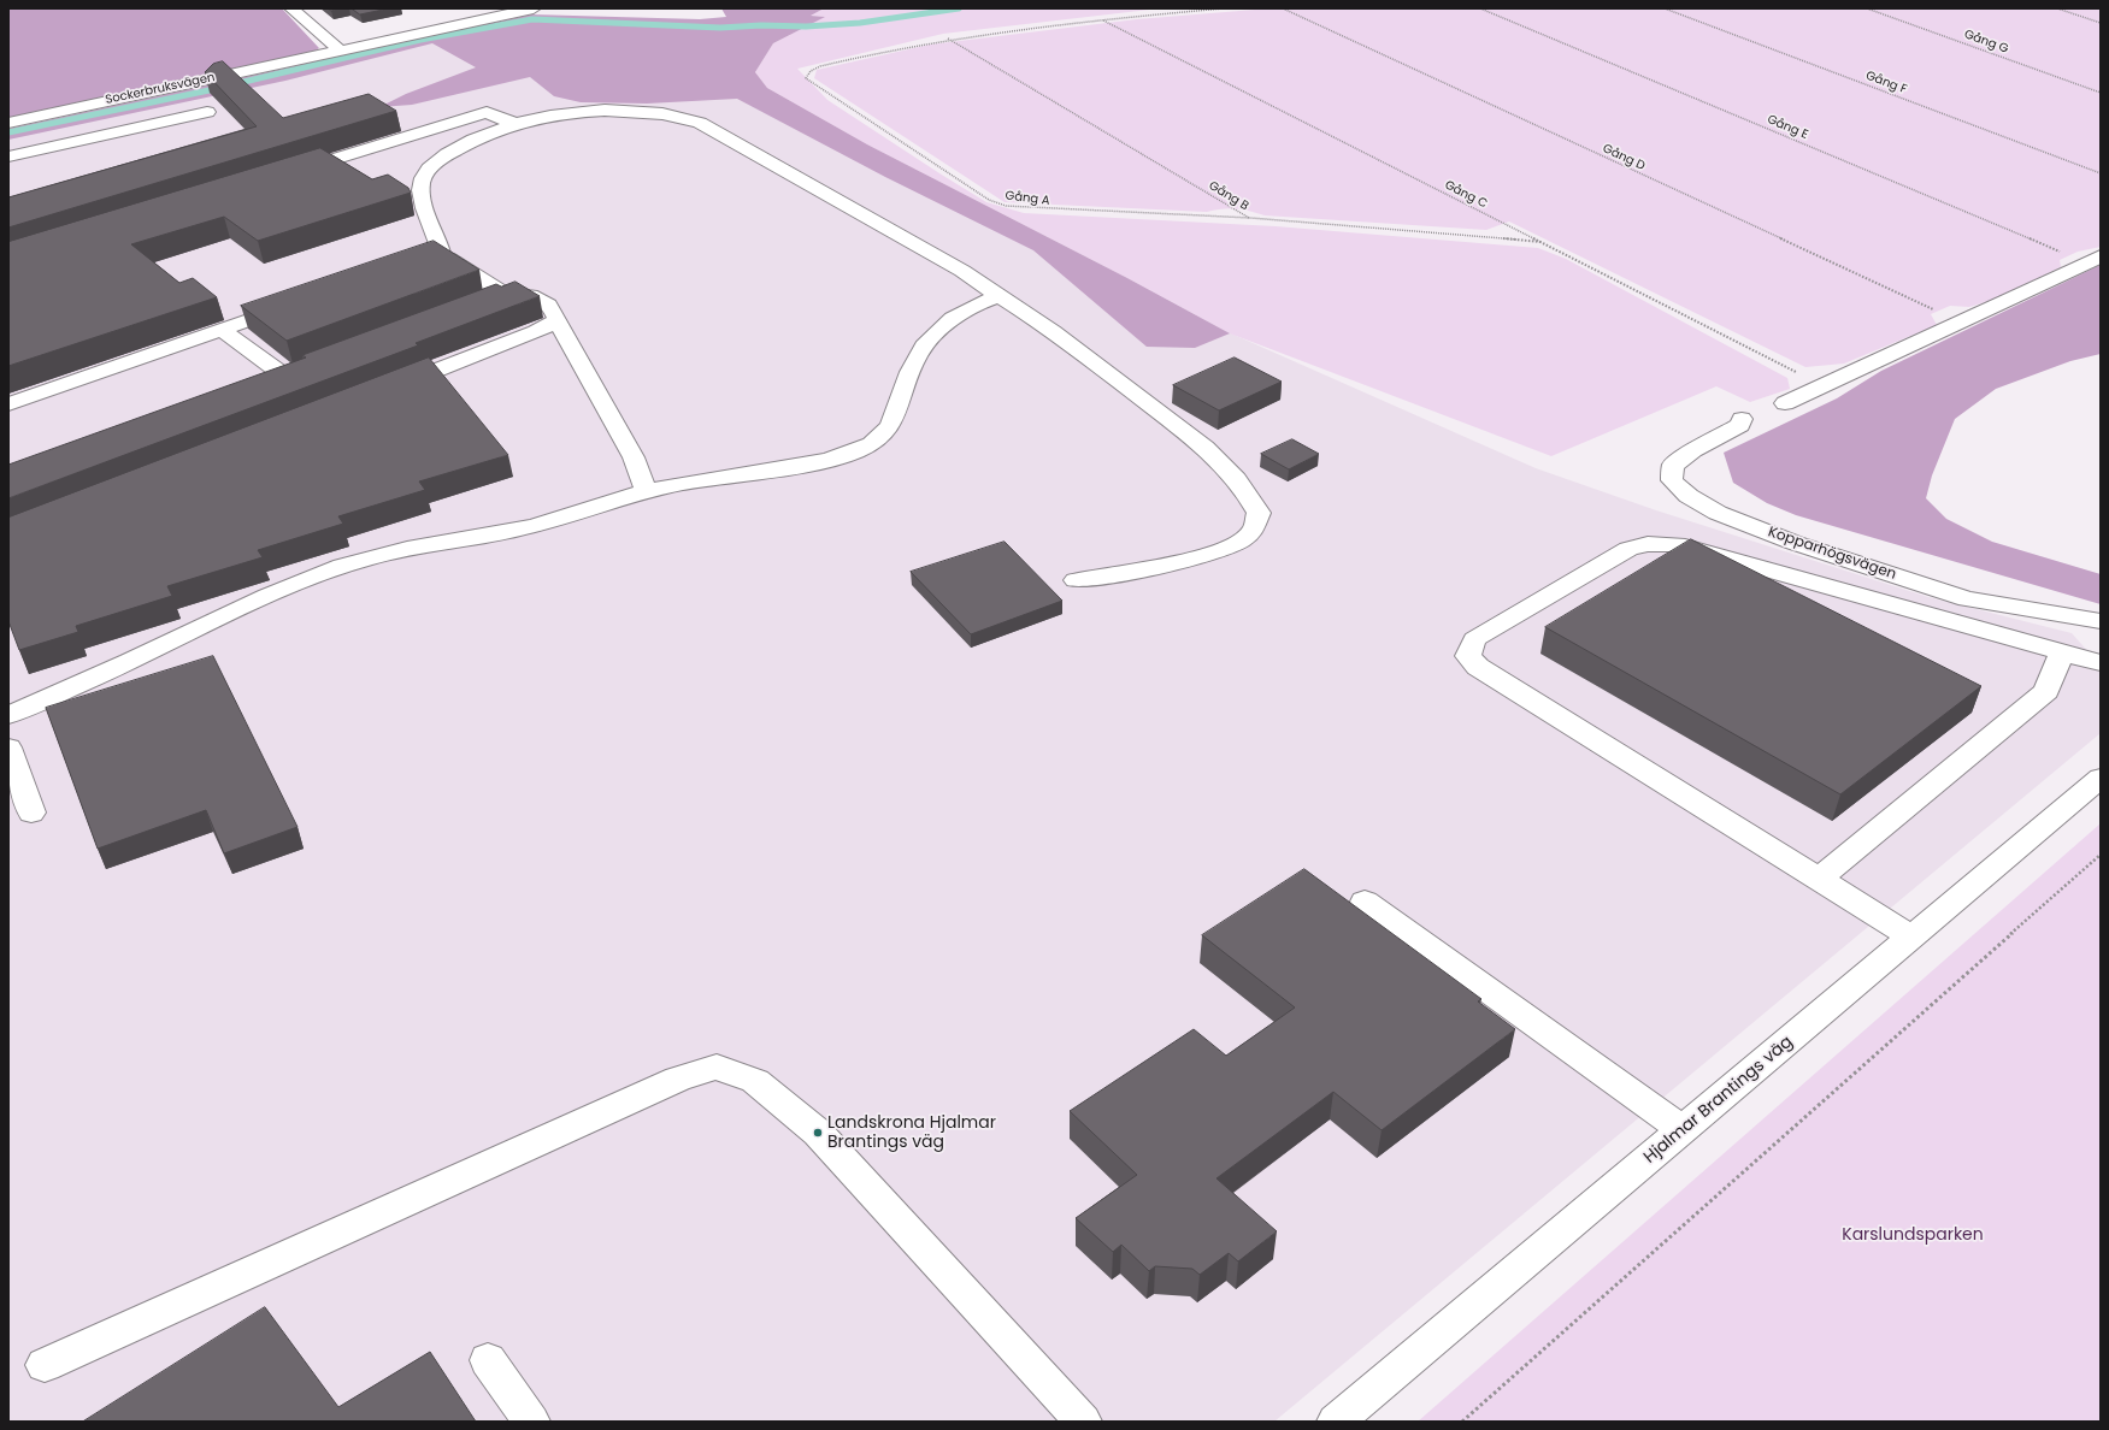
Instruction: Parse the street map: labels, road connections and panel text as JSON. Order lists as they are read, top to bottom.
{
  "streets": {
    "street": ["Sockerbruksvägen", "Kopparhögsvägen", "Hjalmar Brantings väg"],
    "path": [
      "Gång G",
      "Gång F",
      "Gång E",
      "Gång D",
      "Gång C",
      "Gång B",
      "Gång A"
    ]
  },
  "crossings": [
    ["Gång C", "Gång B"],
    ["Gång B", "Gång A"]
  ],
  "parks": ["Karslundsparken"],
  "places": ["Landskrona Hjalmar Brantings väg"]
}
